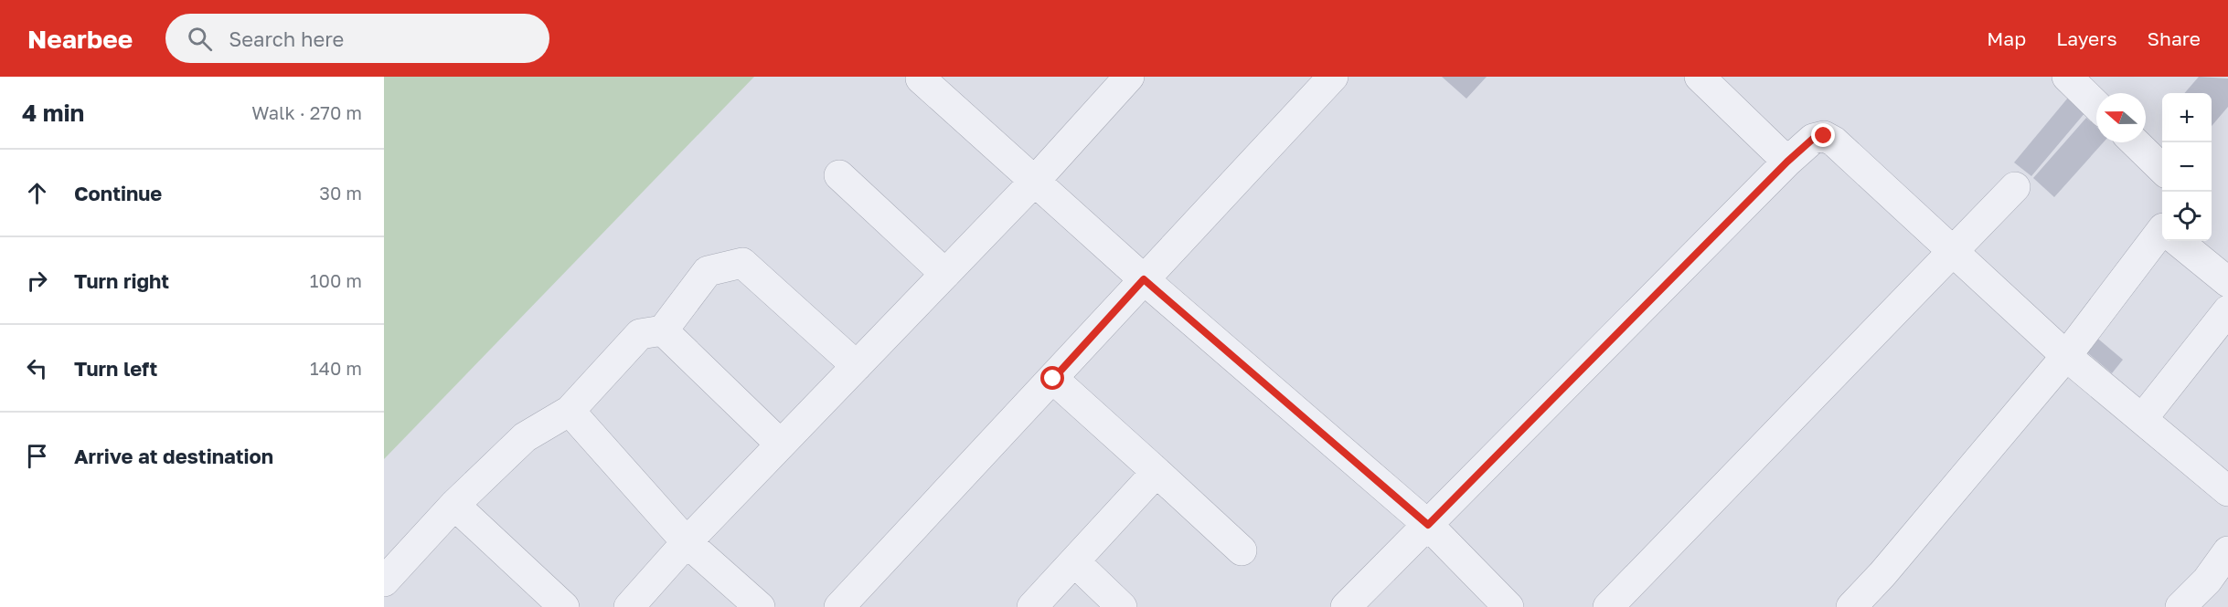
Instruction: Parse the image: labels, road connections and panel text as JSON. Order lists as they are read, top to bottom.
{
  "north": "left",
  "page": {
    "header": "Nearbee",
    "search": "Search here",
    "nav": ["Map", "Layers", "Share"],
    "heading": ["4 min", "Walk · 270 m"],
    "map_buttons": ["+", "−"],
    "list": [
      ["Continue", "30 m"],
      ["Turn right", "100 m"],
      ["Turn left", "140 m"],
      "Arrive at destination"
    ]
  }
}
